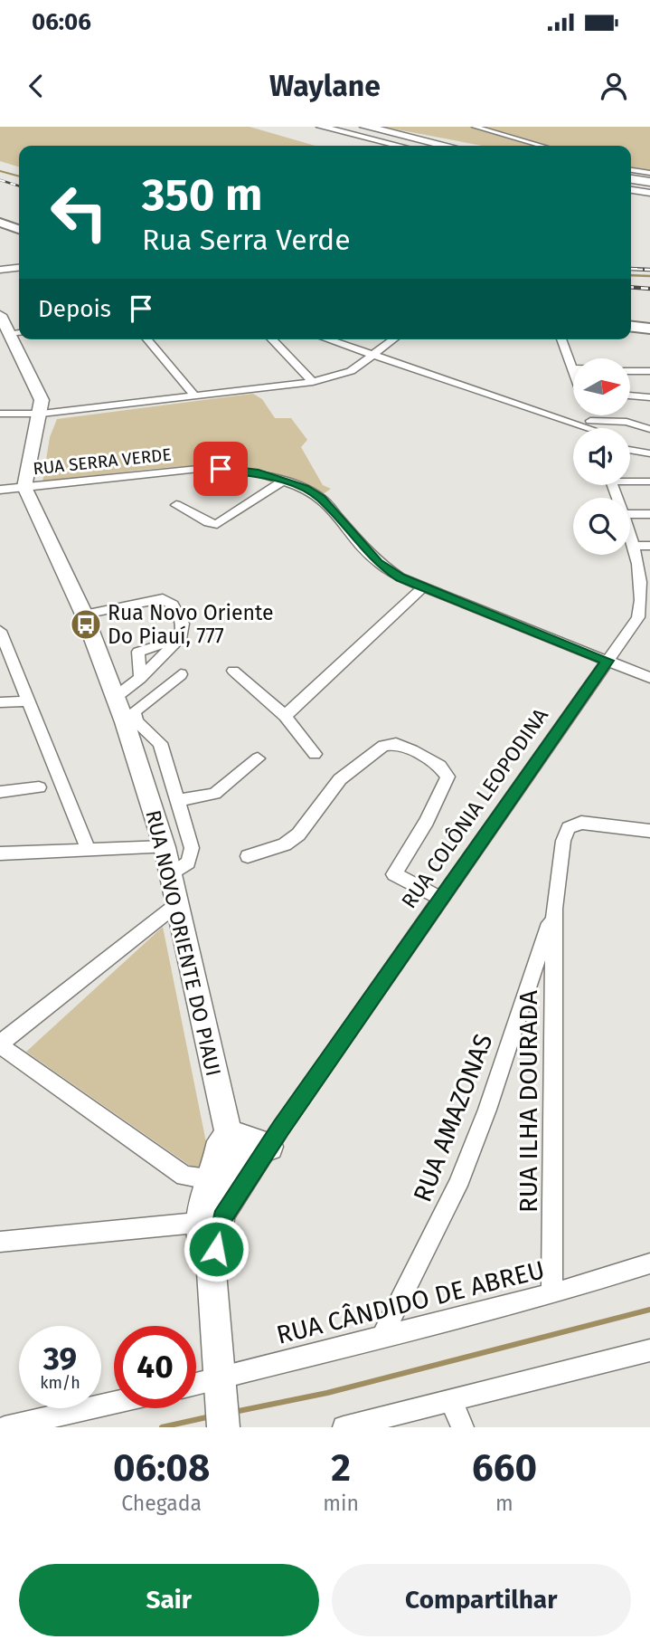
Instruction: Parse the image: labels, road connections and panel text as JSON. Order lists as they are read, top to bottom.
{
  "streets": {
    "street": [
      "RUA SERRA VERDE",
      "RUA COLÔNIA LEOPODINA",
      "RUA NOVO ORIENTE DO PIAUI",
      "RUA ILHA DOURADA",
      "RUA AMAZONAS",
      "RUA CÂNDIDO DE ABREU"
    ]
  },
  "crossings": [
    ["RUA SERRA VERDE", "RUA COLÔNIA LEOPODINA"],
    ["RUA SERRA VERDE", "RUA NOVO ORIENTE DO PIAUI"],
    ["RUA COLÔNIA LEOPODINA", "RUA NOVO ORIENTE DO PIAUI"],
    ["RUA NOVO ORIENTE DO PIAUI", "RUA CÂNDIDO DE ABREU"],
    ["RUA ILHA DOURADA", "RUA AMAZONAS"],
    ["RUA ILHA DOURADA", "RUA CÂNDIDO DE ABREU"],
    ["RUA AMAZONAS", "RUA CÂNDIDO DE ABREU"]
  ],
  "places": {
    "bus stop": ["Rua Novo Oriente Do Piauí, 777"]
  },
  "north": "right",
  "page": {
    "status": "06:06",
    "header": "Waylane",
    "turn": ["350 m", "Rua Serra Verde"],
    "then": "Depois",
    "speed": "39 km/h",
    "limit": "40",
    "eta": [
      "06:08",
      "Chegada",
      "2",
      "min",
      "660",
      "m"
    ],
    "buttons": ["Sair", "Compartilhar"]
  }
}
